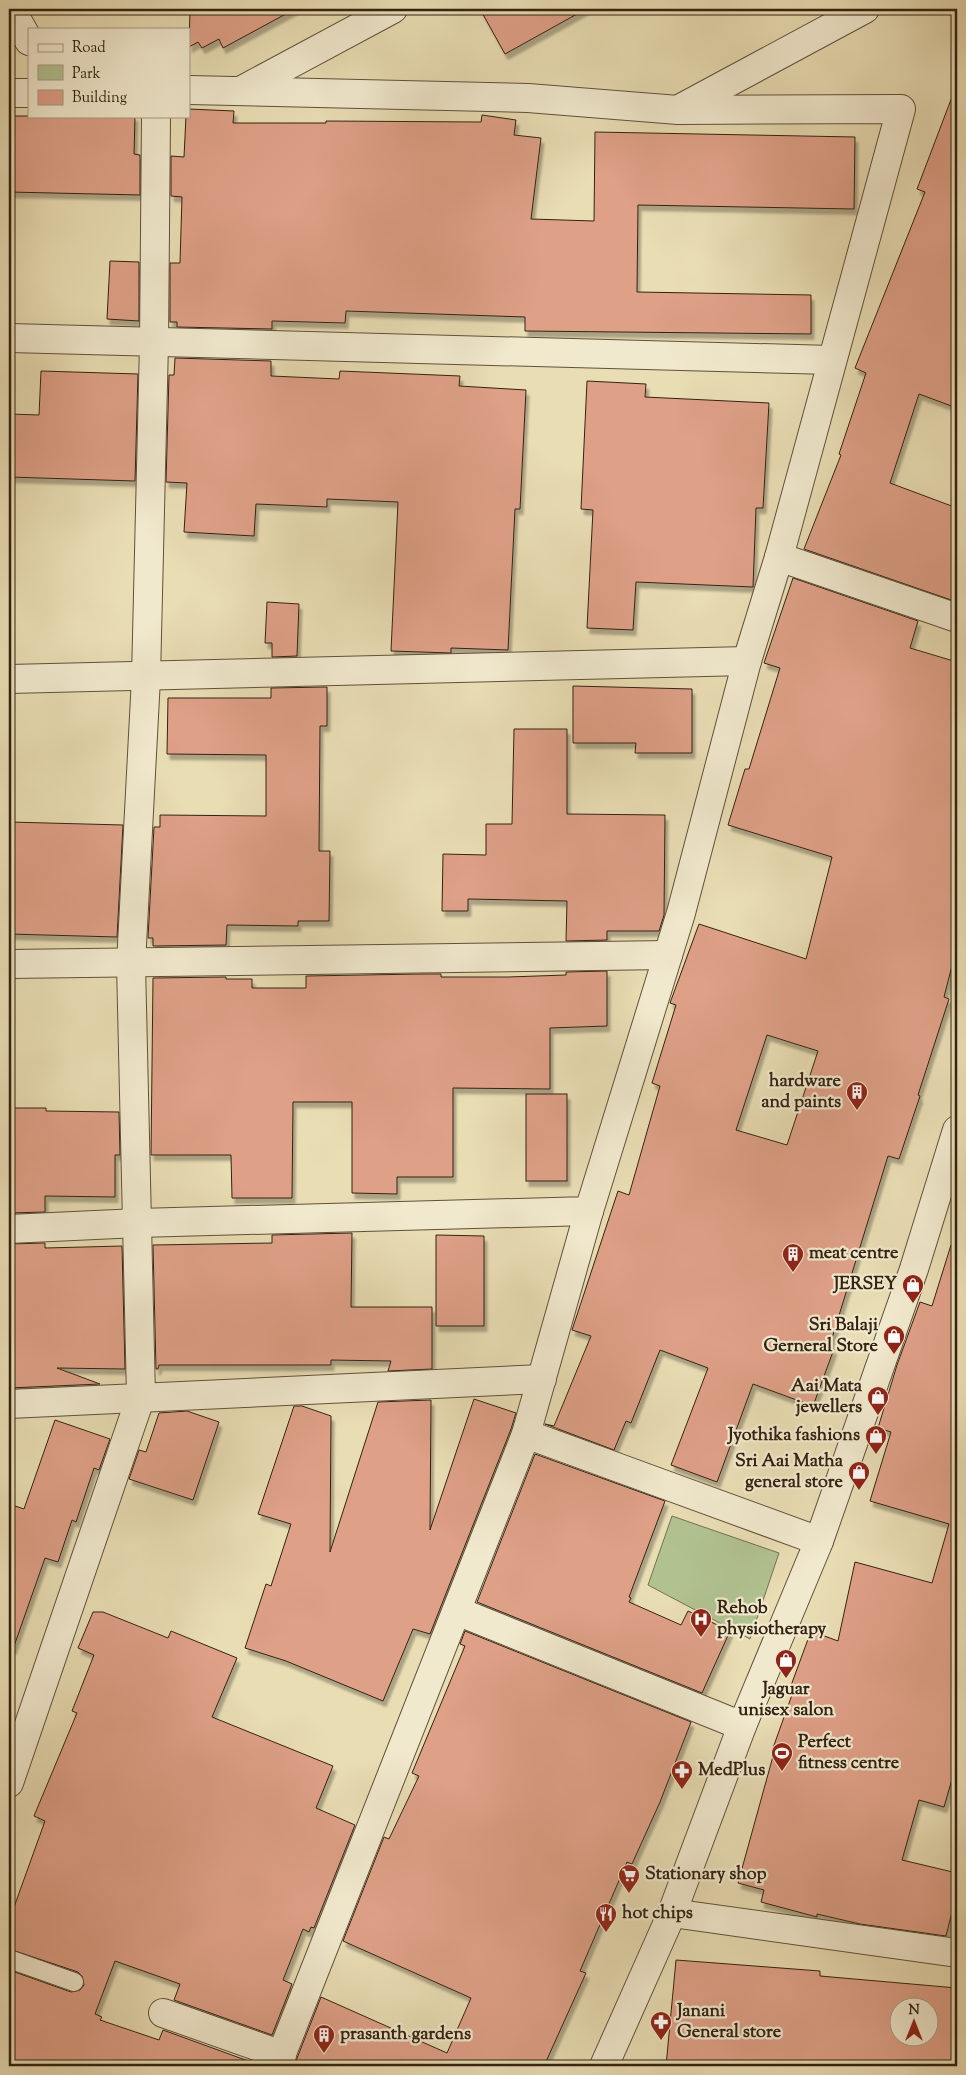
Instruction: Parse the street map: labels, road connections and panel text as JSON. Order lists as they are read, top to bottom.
{
  "places": {
    "building": ["hardware and paints", "meat centre", "prasanth gardens"],
    "shop": [
      "JERSEY",
      "Sri Balaji Gerneral Store",
      "Aai Mata jewellers",
      "Jyothika fashions",
      "Sri Aai Matha general store",
      "Jaguar unisex salon"
    ],
    "hospital": ["Rehob physiotherapy"],
    "sports": ["Perfect fitness centre"],
    "pharmacy": ["MedPlus", "Janani General store"],
    "supermarket": ["Stationary shop"],
    "restaurant": ["hot chips"]
  },
  "legend": ["Road", "Park", "Building"],
  "north": "top"
}
